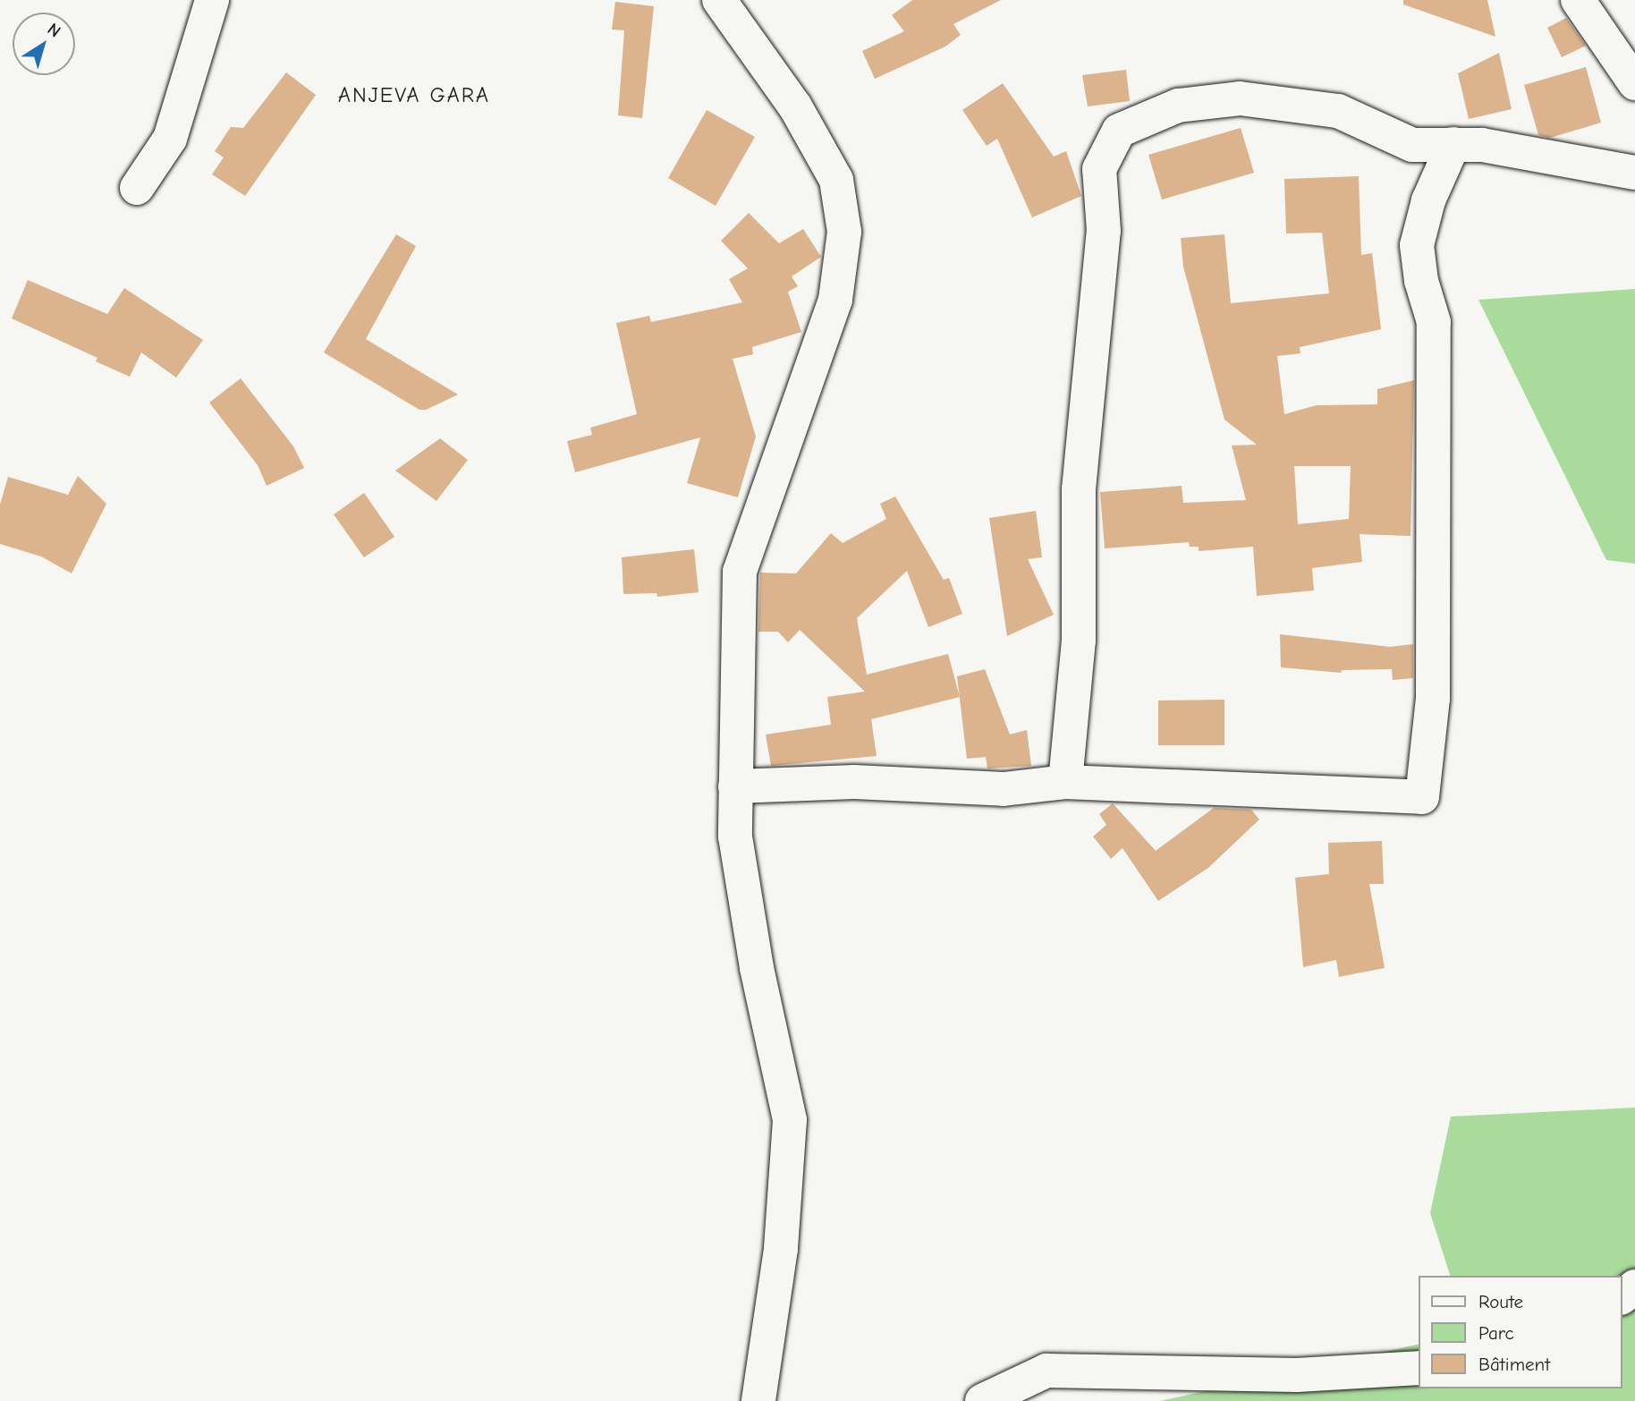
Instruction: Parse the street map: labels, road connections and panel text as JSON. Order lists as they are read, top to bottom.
{
  "districts": ["ANJEVA GARA"],
  "legend": ["Route", "Parc", "Bâtiment"],
  "north": "top right"
}
